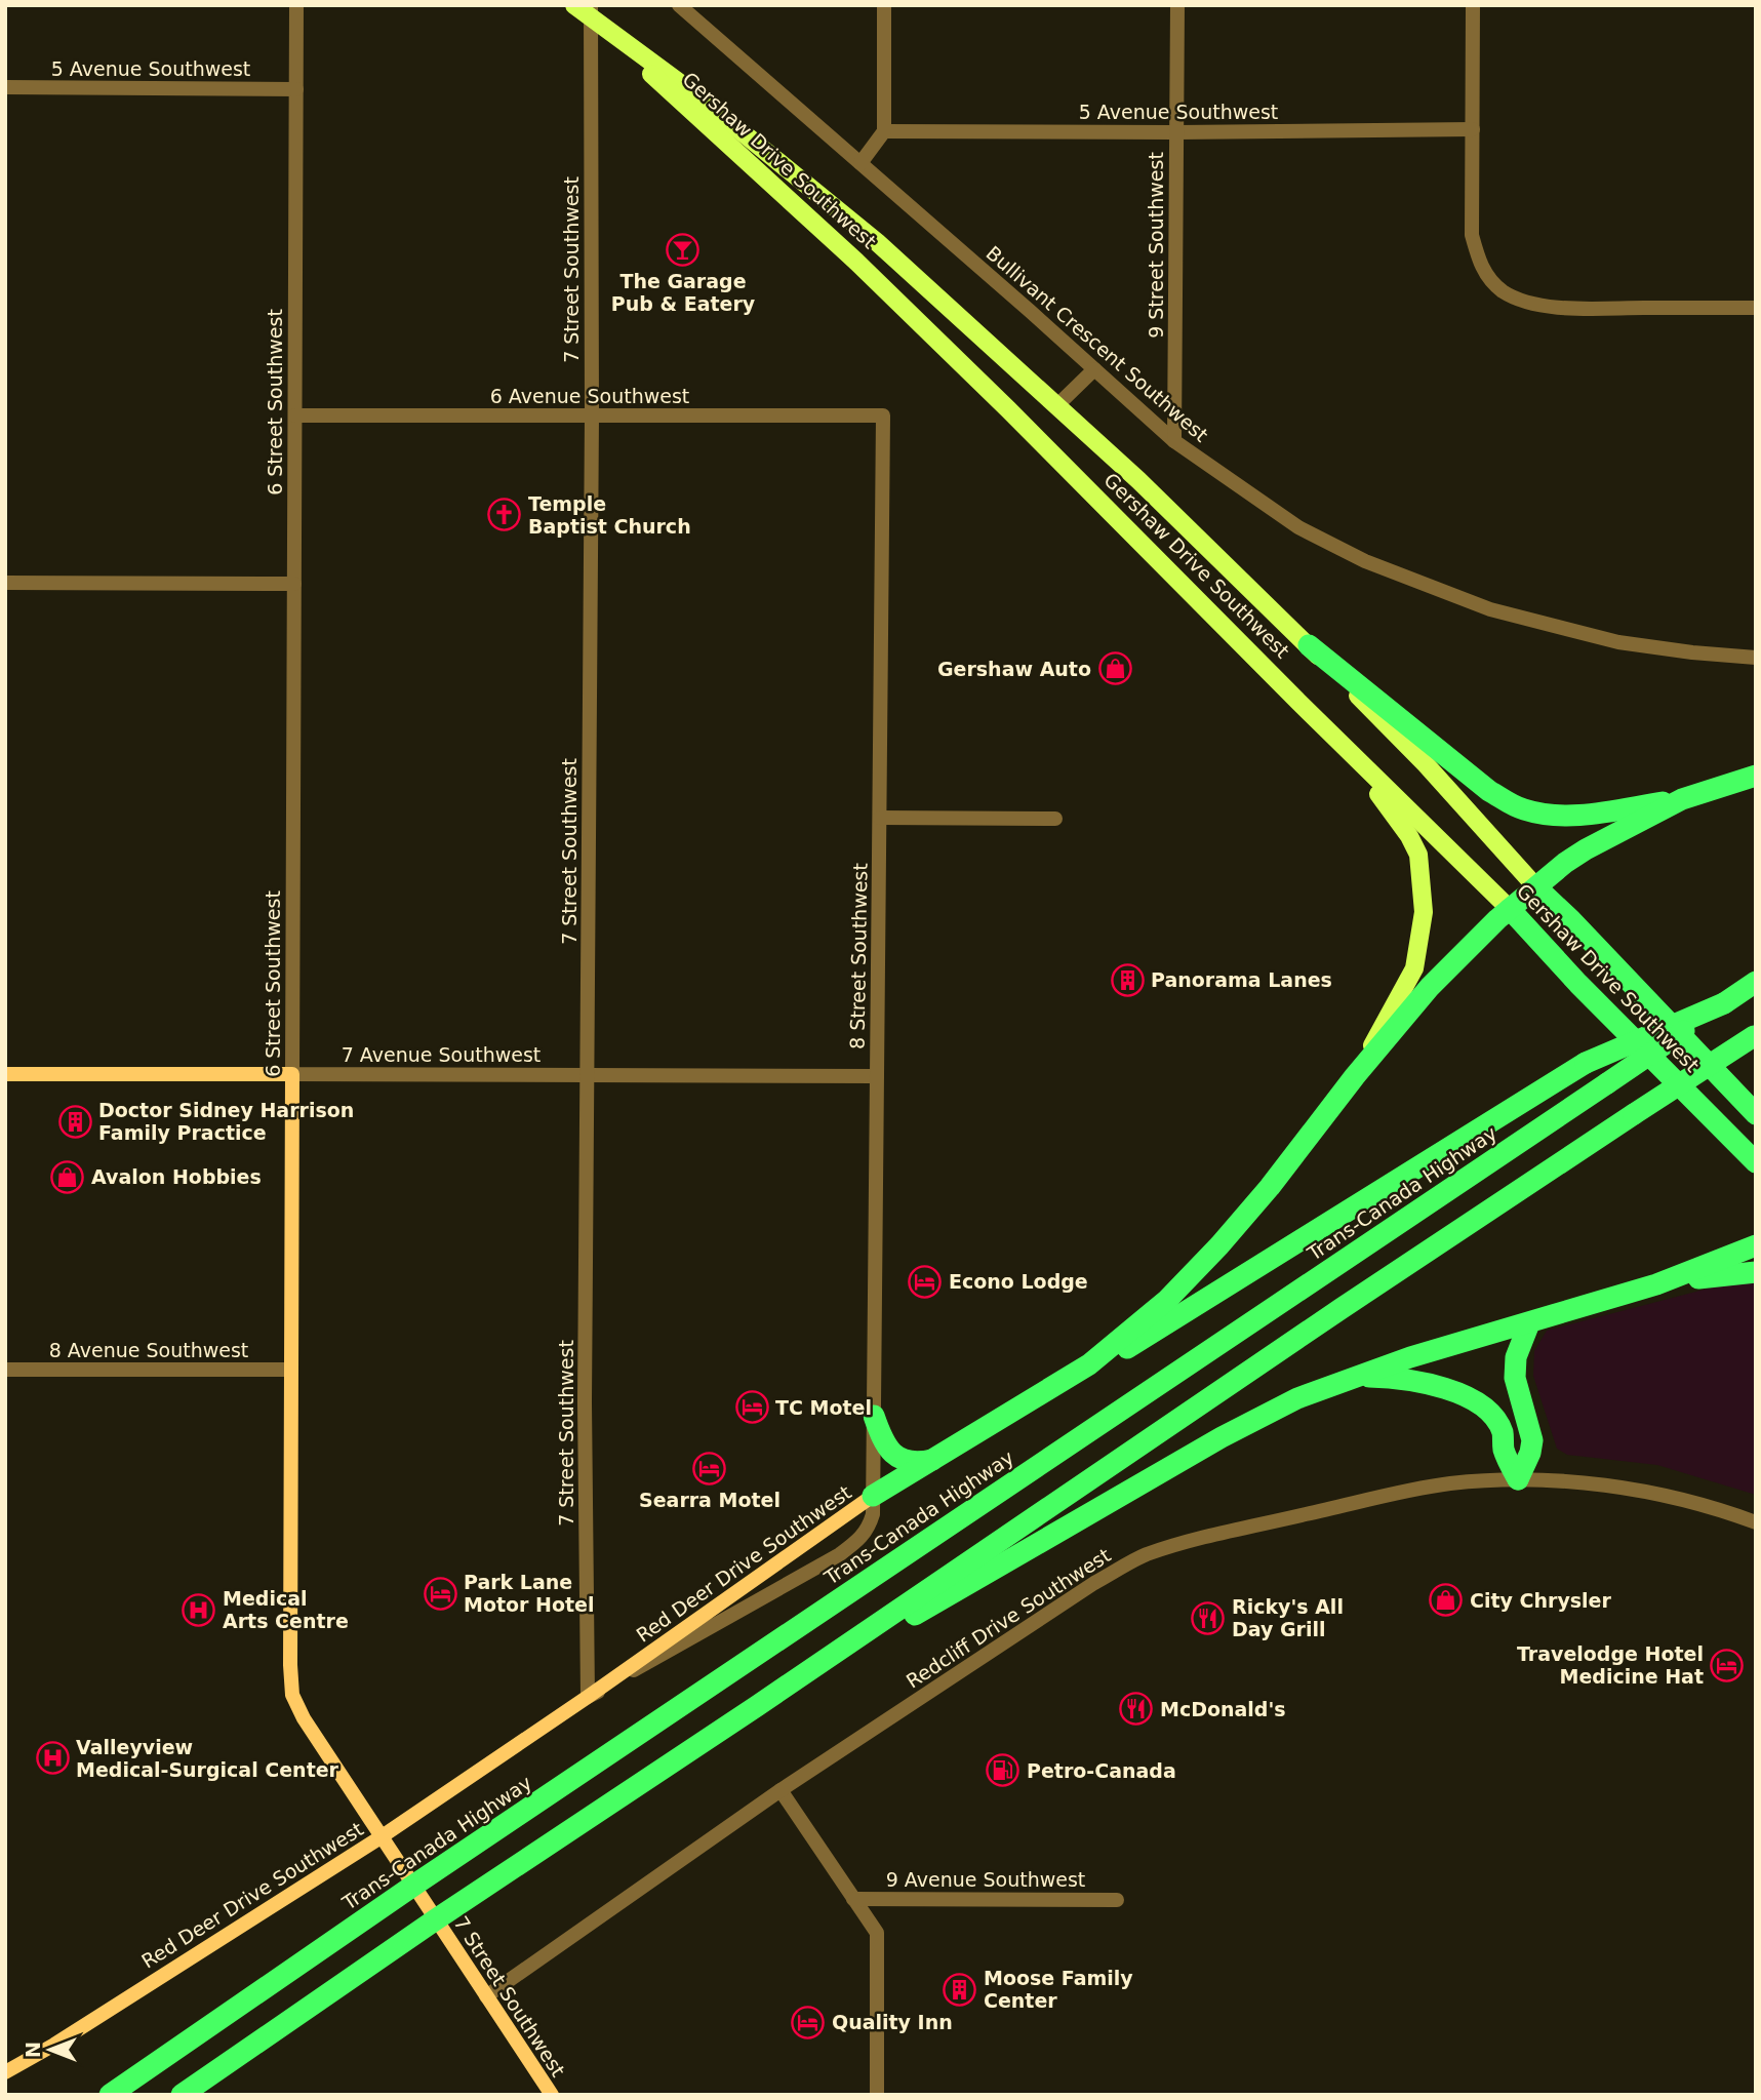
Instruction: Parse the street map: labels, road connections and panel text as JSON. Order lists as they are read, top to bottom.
{
  "streets": {
    "highway": ["Gershaw Drive Southwest", "Trans-Canada Highway"],
    "street": [
      "5 Avenue Southwest",
      "9 Street Southwest",
      "7 Street Southwest",
      "Bullivant Crescent Southwest",
      "6 Avenue Southwest",
      "6 Street Southwest",
      "8 Street Southwest",
      "7 Avenue Southwest",
      "8 Avenue Southwest",
      "Red Deer Drive Southwest",
      "Redcliff Drive Southwest",
      "9 Avenue Southwest"
    ]
  },
  "crossings": [
    ["5 Avenue Southwest", "9 Street Southwest"],
    ["5 Avenue Southwest", "6 Street Southwest"],
    ["Gershaw Drive Southwest", "7 Street Southwest"],
    ["9 Street Southwest", "Bullivant Crescent Southwest"],
    ["7 Street Southwest", "6 Avenue Southwest"],
    ["7 Street Southwest", "6 Street Southwest"],
    ["7 Street Southwest", "7 Avenue Southwest"],
    ["7 Street Southwest", "Red Deer Drive Southwest"],
    ["7 Street Southwest", "Redcliff Drive Southwest"],
    ["6 Avenue Southwest", "6 Street Southwest"],
    ["6 Avenue Southwest", "8 Street Southwest"],
    ["6 Street Southwest", "7 Avenue Southwest"],
    ["6 Street Southwest", "Trans-Canada Highway"],
    ["6 Street Southwest", "8 Avenue Southwest"],
    ["6 Street Southwest", "Red Deer Drive Southwest"],
    ["8 Street Southwest", "7 Avenue Southwest"],
    ["8 Street Southwest", "Red Deer Drive Southwest"]
  ],
  "places": {
    "bar": ["The Garage Pub & Eatery"],
    "church": ["Temple Baptist Church"],
    "shop": ["Gershaw Auto", "Avalon Hobbies", "City Chrysler"],
    "building": ["Panorama Lanes", "Doctor Sidney Harrison Family Practice", "Moose Family Center"],
    "hotel": [
      "Econo Lodge",
      "TC Motel",
      "Searra Motel",
      "Park Lane Motor Hotel",
      "Travelodge Hotel Medicine Hat",
      "Quality Inn"
    ],
    "hospital": ["Medical Arts Centre", "Valleyview Medical-Surgical Center"],
    "restaurant": ["Ricky's All Day Grill", "McDonald's"],
    "fuel station": ["Petro-Canada"]
  },
  "north": "left"
}
